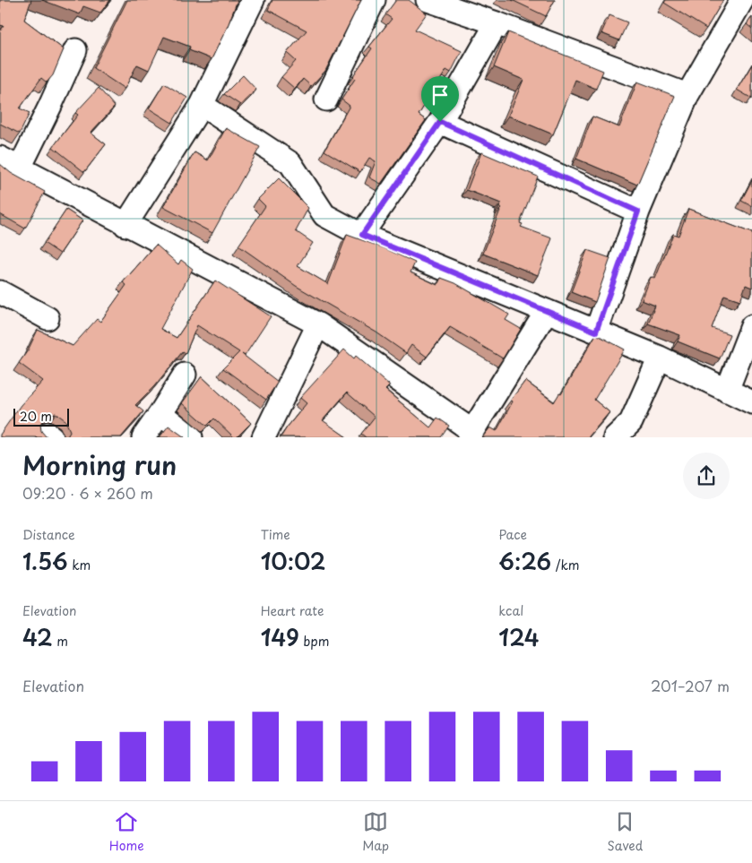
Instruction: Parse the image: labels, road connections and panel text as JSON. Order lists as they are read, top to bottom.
{
  "scale_bar": "20 m",
  "page": {
    "scale": "20 m",
    "heading": ["Morning run", "09:20 · 6 × 260 m"],
    "stats": [
      ["Distance", "1.56 km"],
      ["Time", "10:02"],
      ["Pace", "6:26 /km"],
      ["Elevation", "42 m"],
      ["Heart rate", "149 bpm"],
      ["kcal", "124"]
    ],
    "chart": ["Elevation", "201–207 m"],
    "tabs": ["Home", "Map", "Saved"]
  }
}
